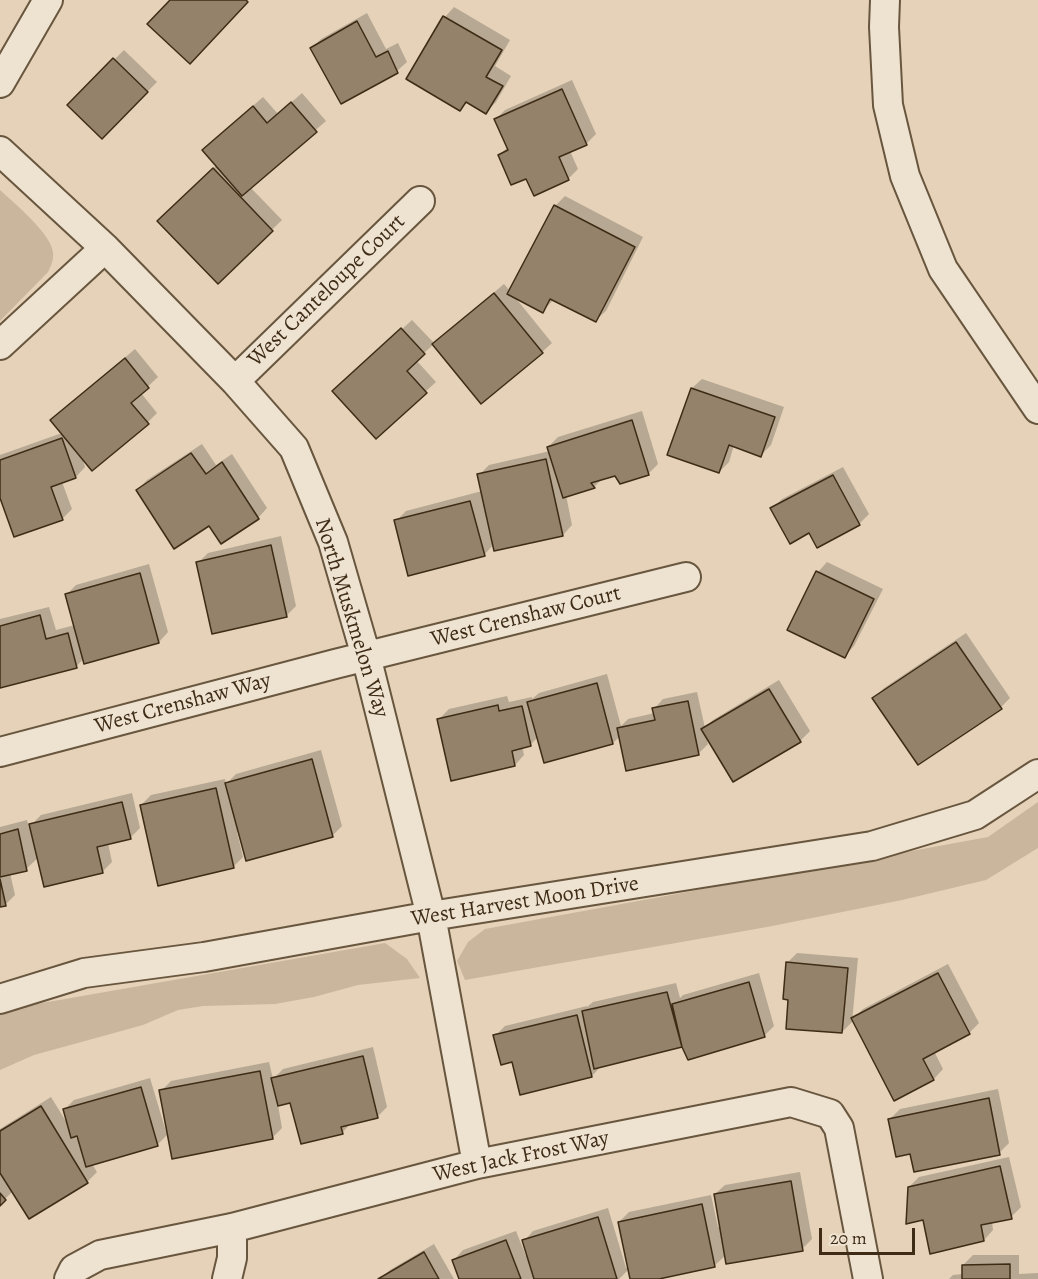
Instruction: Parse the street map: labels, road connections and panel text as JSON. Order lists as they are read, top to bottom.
{
  "streets": {
    "street": [
      "West Canteloupe Court",
      "West Crenshaw Court",
      "North Muskmelon Way",
      "West Crenshaw Way",
      "West Harvest Moon Drive",
      "West Jack Frost Way"
    ]
  },
  "crossings": [
    ["West Canteloupe Court", "North Muskmelon Way"],
    ["West Crenshaw Court", "North Muskmelon Way"],
    ["West Crenshaw Court", "West Crenshaw Way"],
    ["North Muskmelon Way", "West Crenshaw Way"],
    ["North Muskmelon Way", "West Harvest Moon Drive"],
    ["North Muskmelon Way", "West Jack Frost Way"]
  ],
  "scale_bar": "20 m"
}
